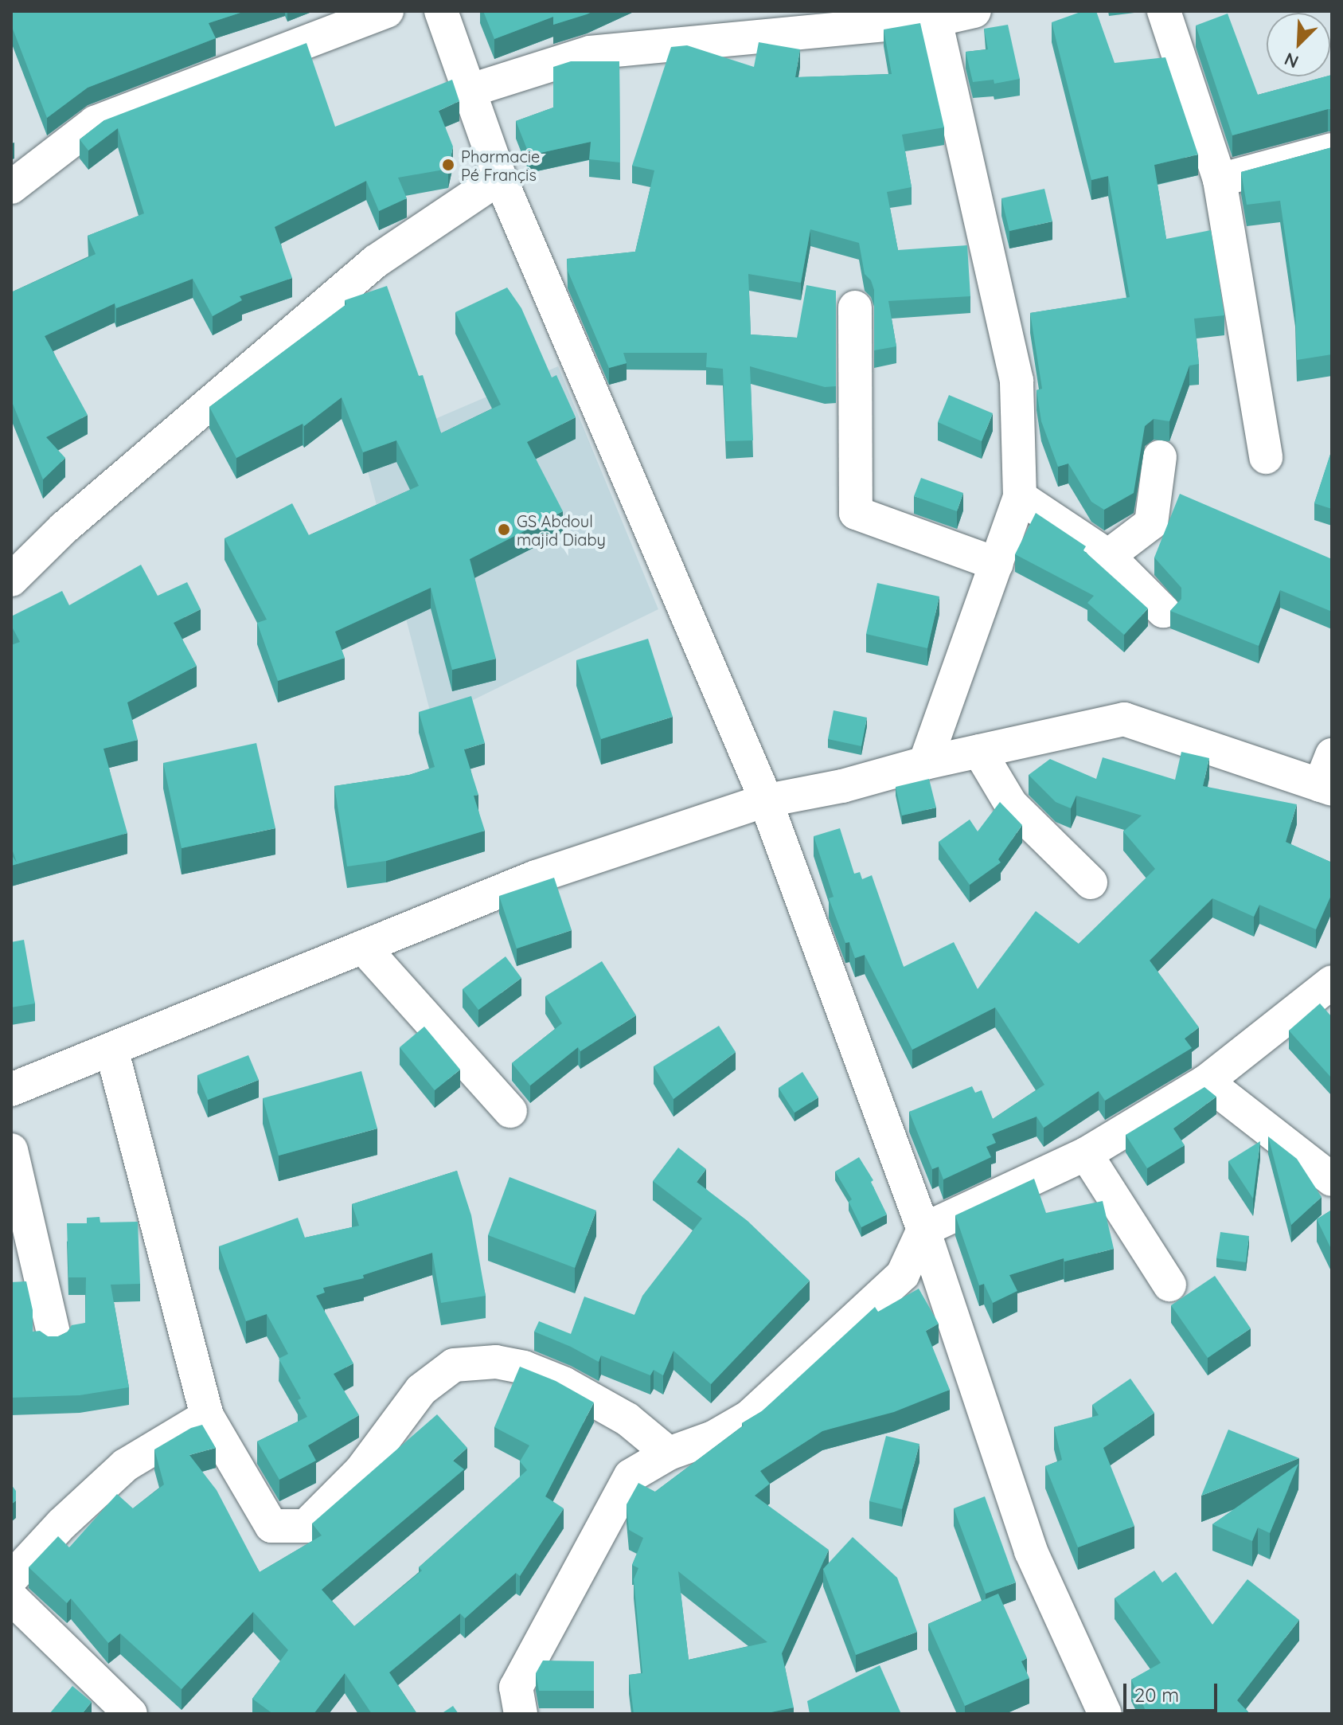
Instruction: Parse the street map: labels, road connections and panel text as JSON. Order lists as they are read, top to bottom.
{
  "places": ["Pharmacie Pé Françis", "GS Abdoul majid Diaby"],
  "scale_bar": "20 m",
  "north": "bottom left"
}
